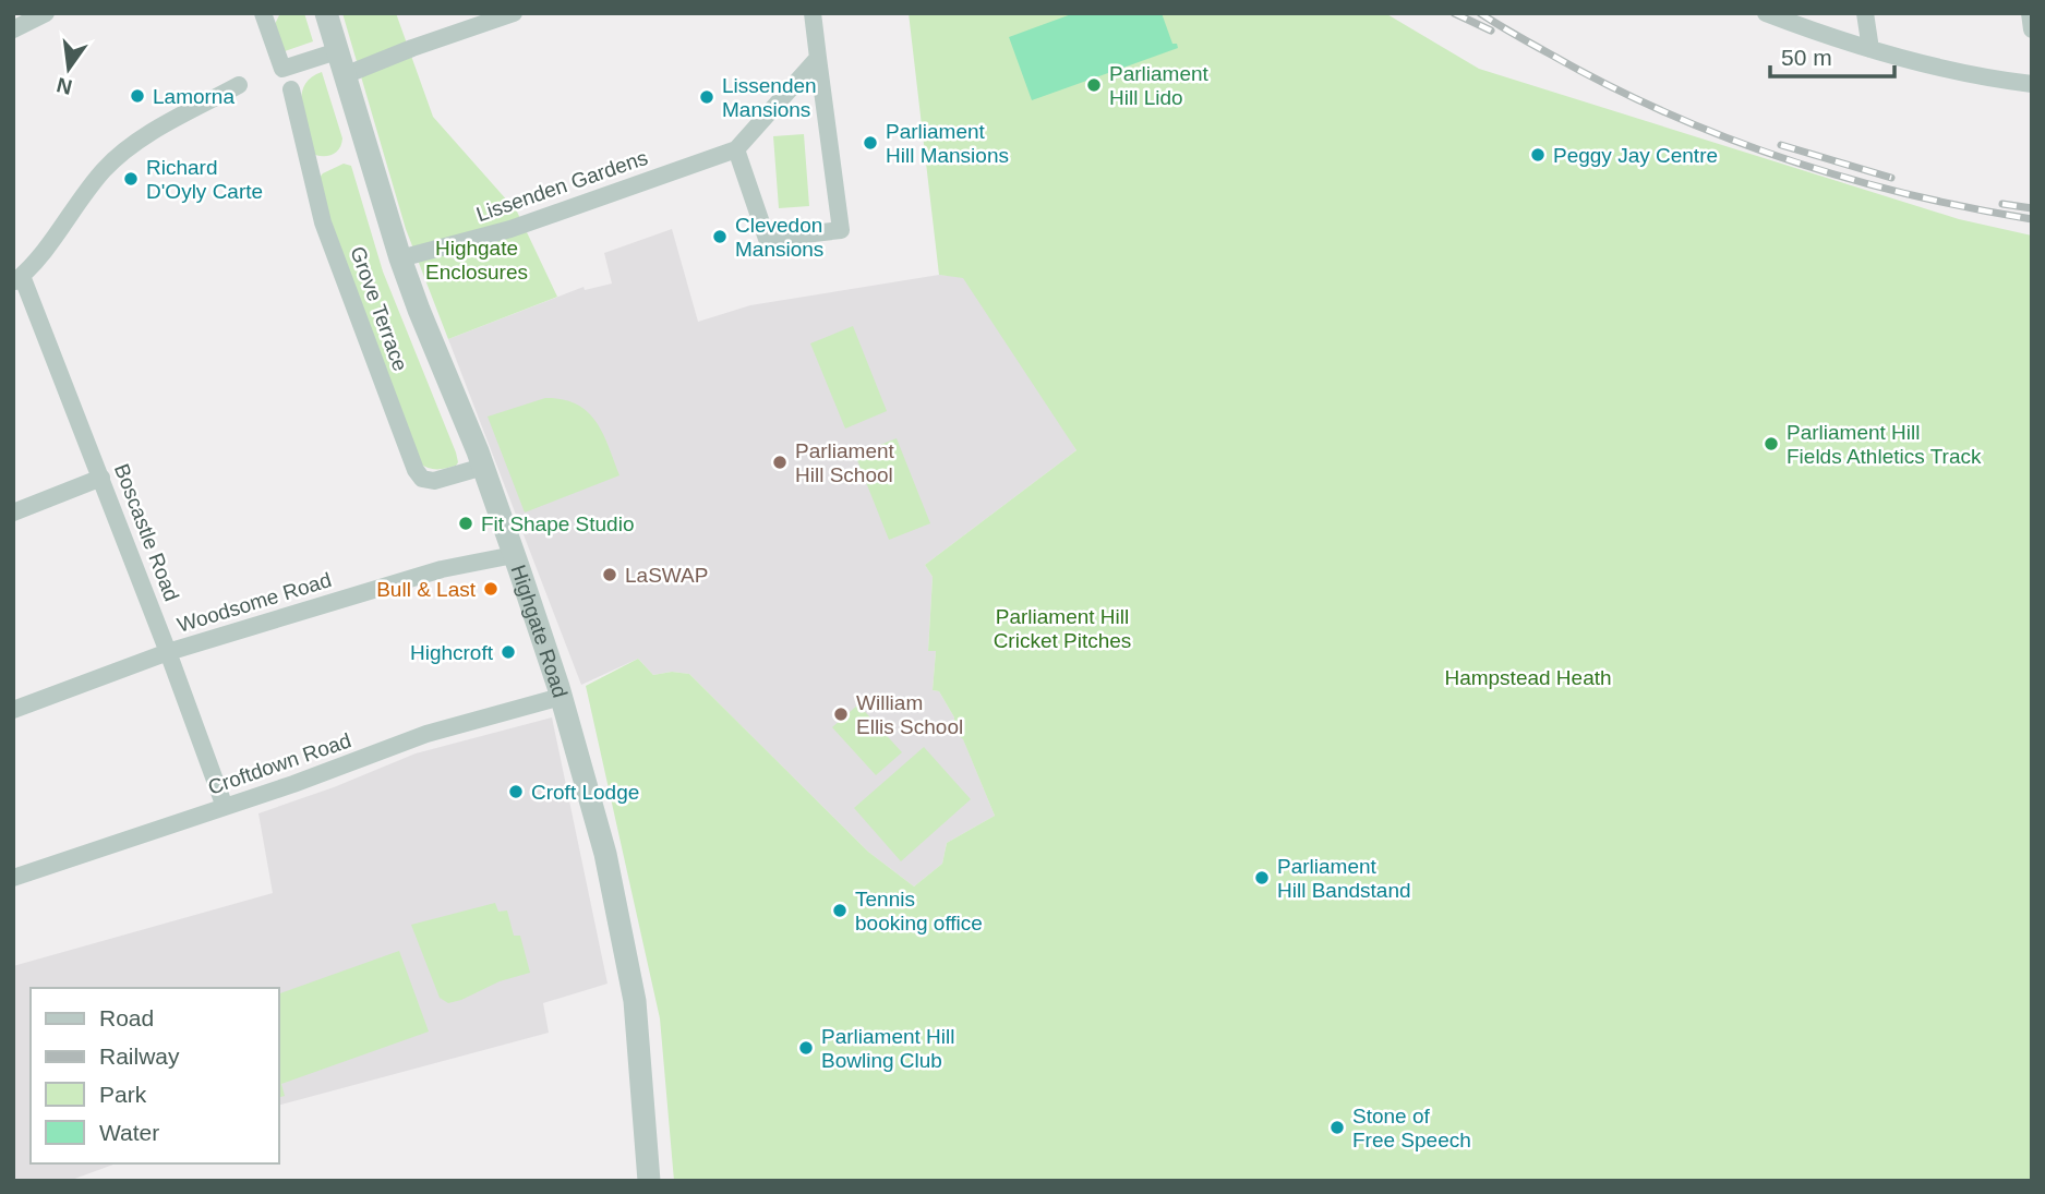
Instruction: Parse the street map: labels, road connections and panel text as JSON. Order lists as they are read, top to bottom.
{
  "streets": {
    "street": [
      "Lissenden Gardens",
      "Grove Terrace",
      "Boscastle Road",
      "Woodsome Road",
      "Highgate Road",
      "Croftdown Road"
    ]
  },
  "crossings": [
    ["Lissenden Gardens", "Highgate Road"],
    ["Grove Terrace", "Highgate Road"],
    ["Boscastle Road", "Woodsome Road"],
    ["Boscastle Road", "Croftdown Road"],
    ["Woodsome Road", "Highgate Road"],
    ["Highgate Road", "Croftdown Road"]
  ],
  "parks": ["Highgate Enclosures", "Parliament Hill Cricket Pitches", "Hampstead Heath"],
  "places": [
    "Parliament Hill Lido",
    "Lamorna",
    "Lissenden Mansions",
    "Parliament Hill Mansions",
    "Peggy Jay Centre",
    "Richard D'Oyly Carte",
    "Clevedon Mansions",
    "Parliament Hill Fields Athletics Track",
    "Parliament Hill School",
    "Fit Shape Studio",
    "LaSWAP",
    "Bull & Last",
    "Highcroft",
    "William Ellis School",
    "Croft Lodge",
    "Parliament Hill Bandstand",
    "Tennis booking office",
    "Parliament Hill Bowling Club",
    "Stone of Free Speech"
  ],
  "legend": [
    "Road",
    "Railway",
    "Park",
    "Water"
  ],
  "scale_bar": "50 m",
  "north": "bottom"
}
